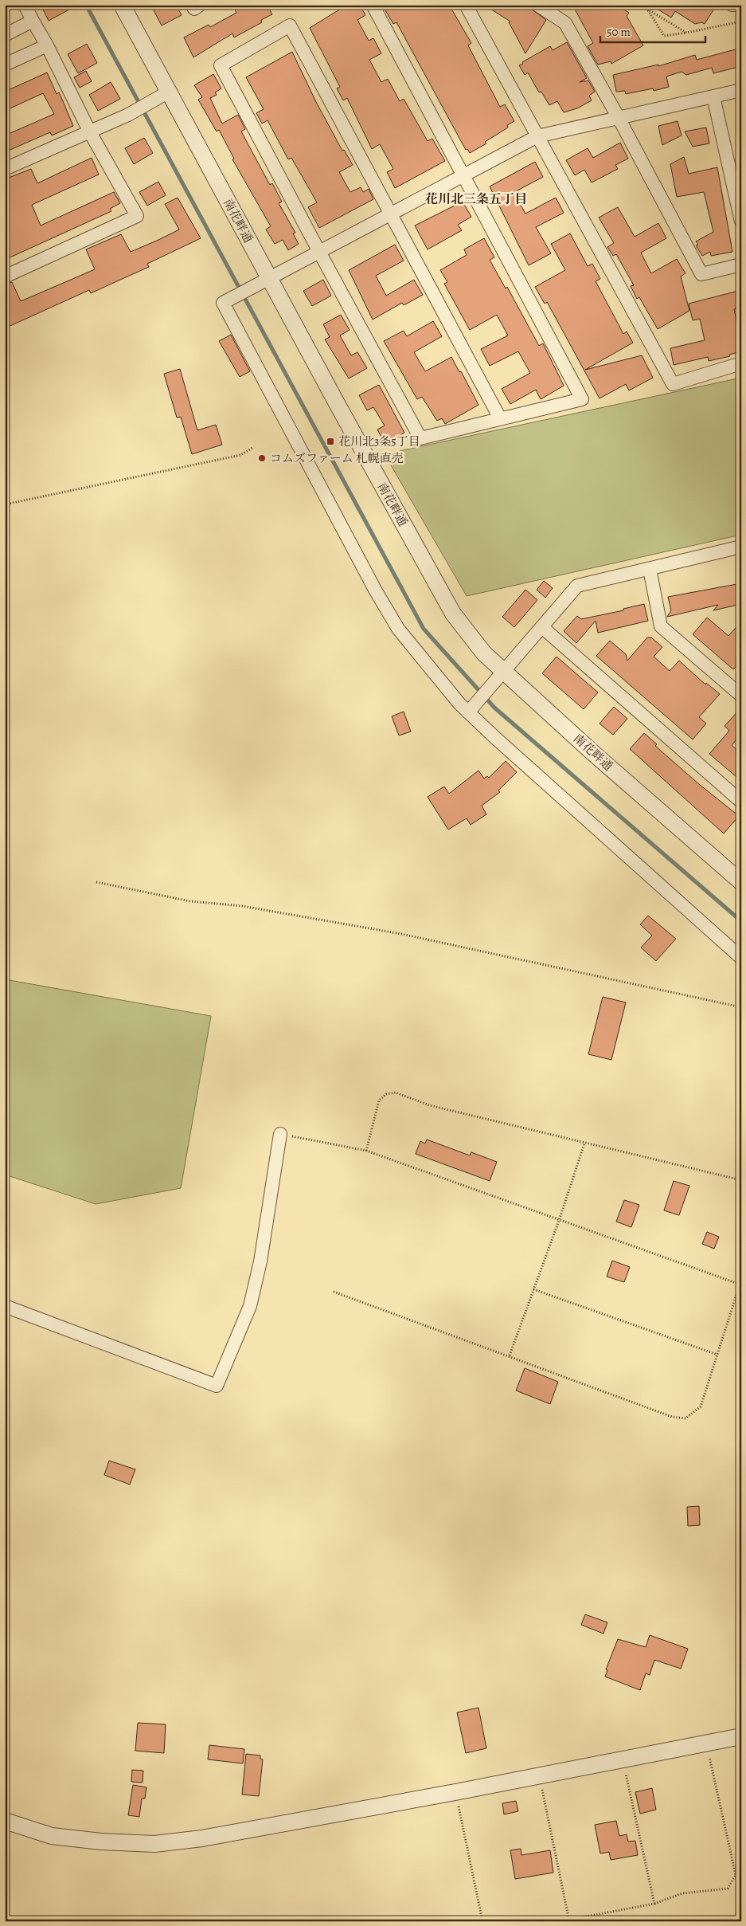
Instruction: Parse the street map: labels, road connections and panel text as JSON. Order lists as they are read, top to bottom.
{
  "streets": {
    "street": ["南花畔通"]
  },
  "districts": ["花川北三条五丁目"],
  "places": {
    "transit": ["花川北3条5丁目"],
    "other": ["コムズファーム 札幌直売"]
  },
  "scale_bar": "50 m"
}
